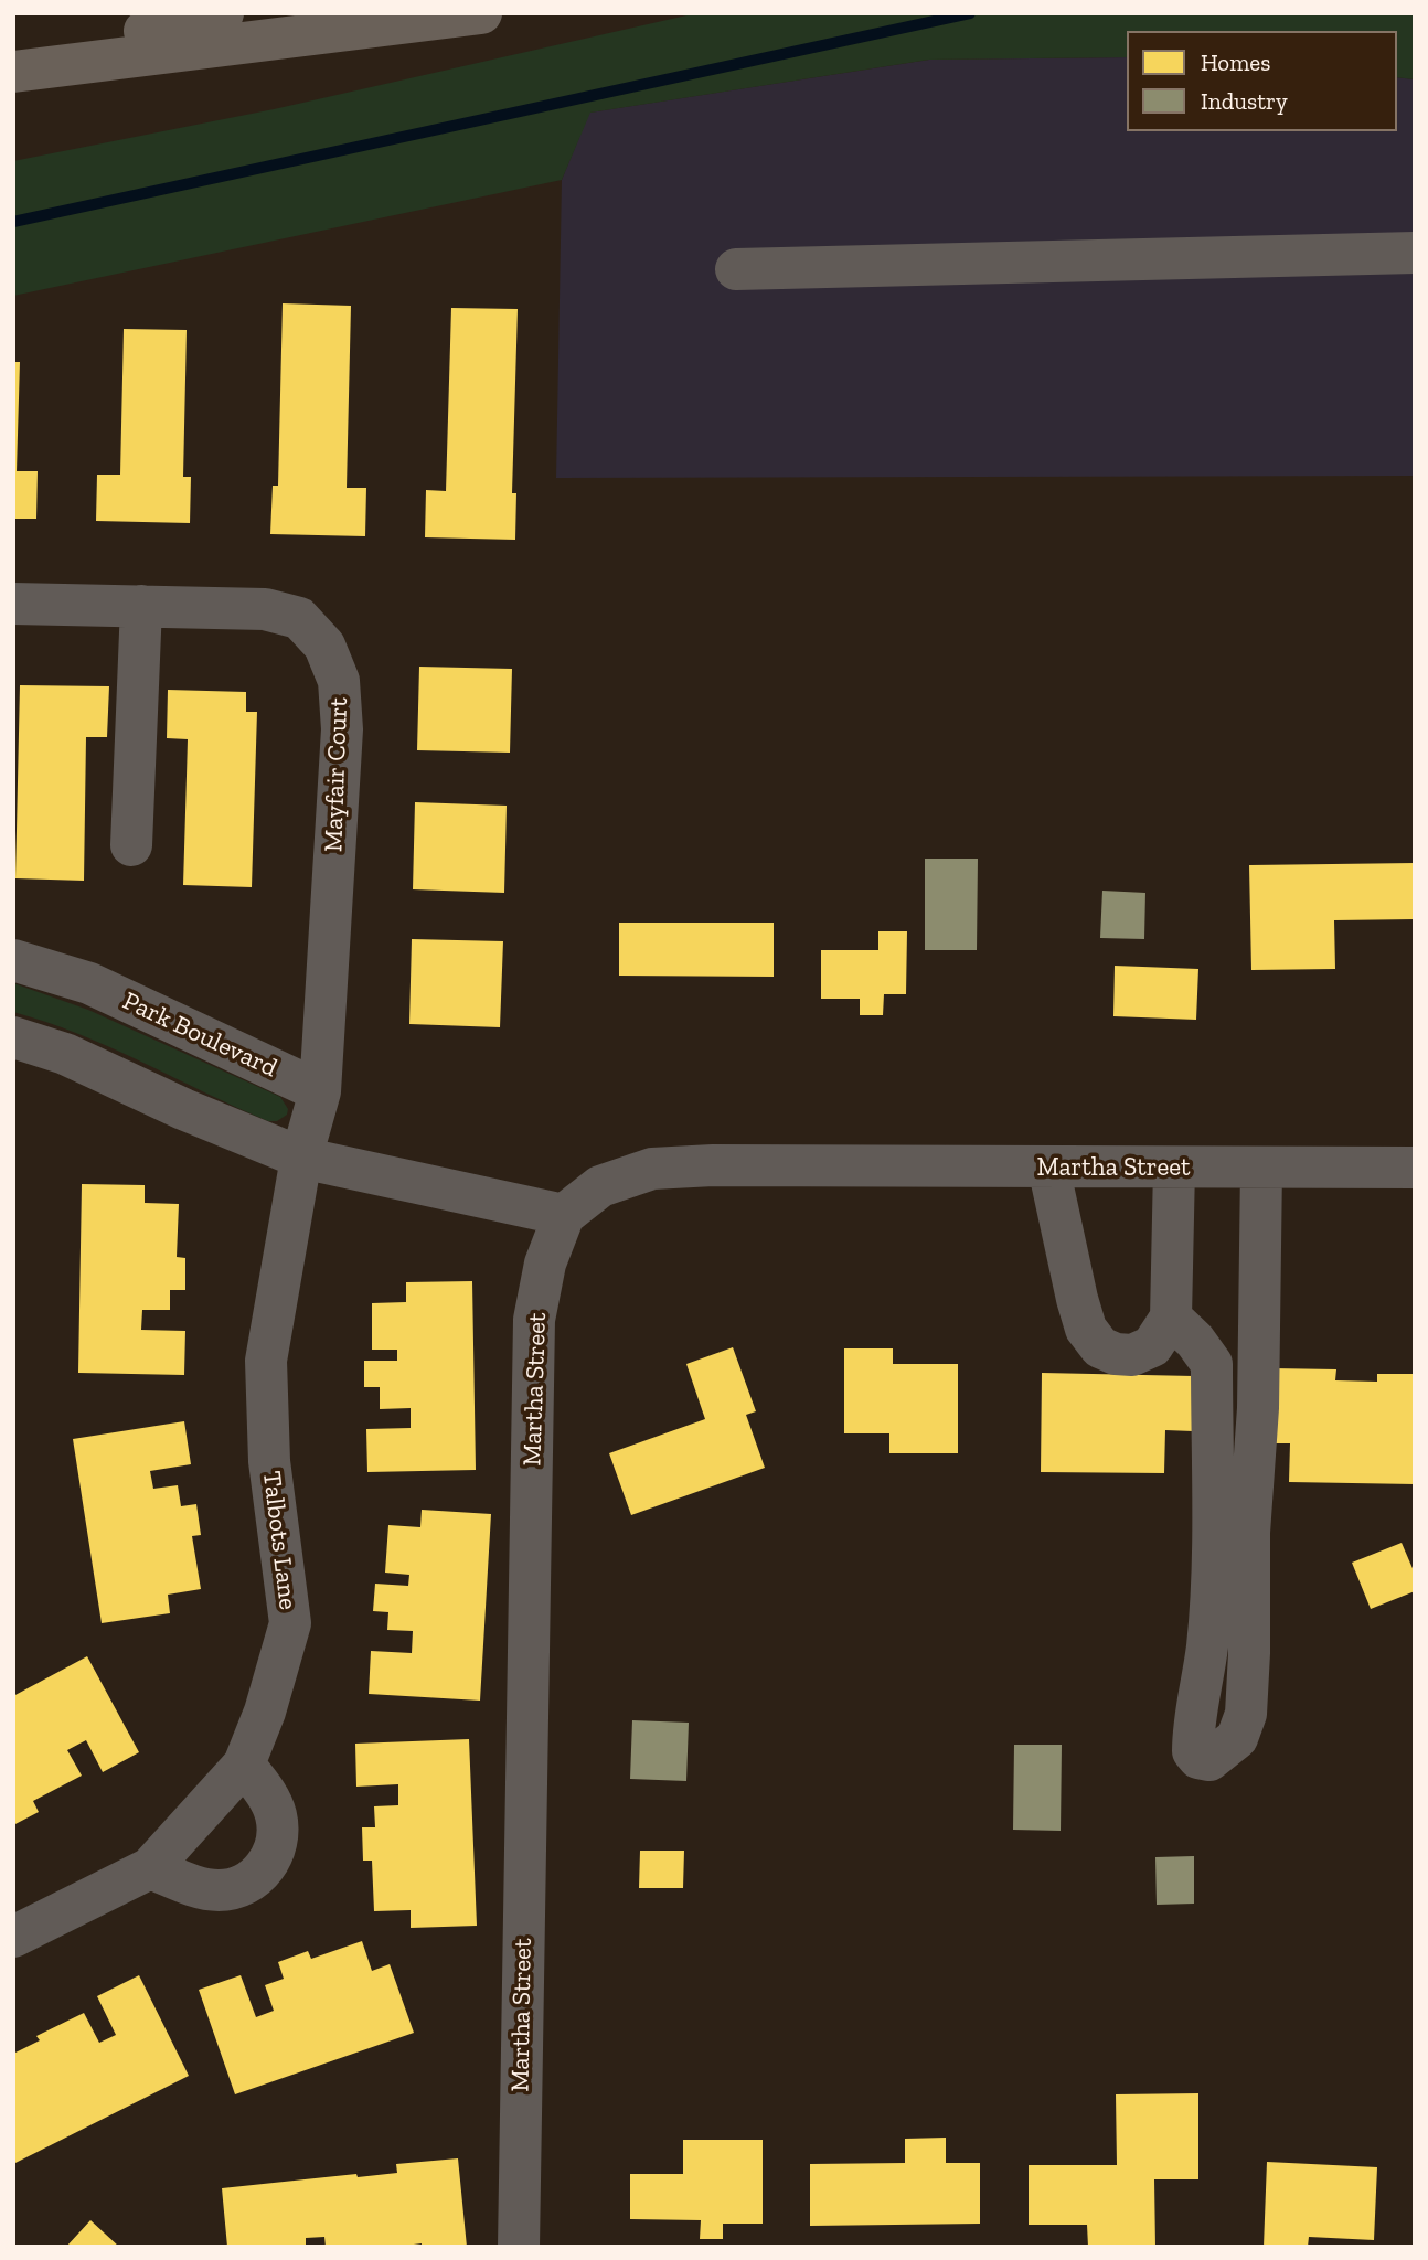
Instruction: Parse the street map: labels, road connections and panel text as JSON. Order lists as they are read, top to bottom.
{
  "streets": {
    "street": [
      "Mayfair Court",
      "Park Boulevard",
      "Martha Street",
      "Talbots Lane"
    ]
  },
  "crossings": [
    ["Mayfair Court", "Park Boulevard"]
  ],
  "legend": ["Homes", "Industry"]
}
